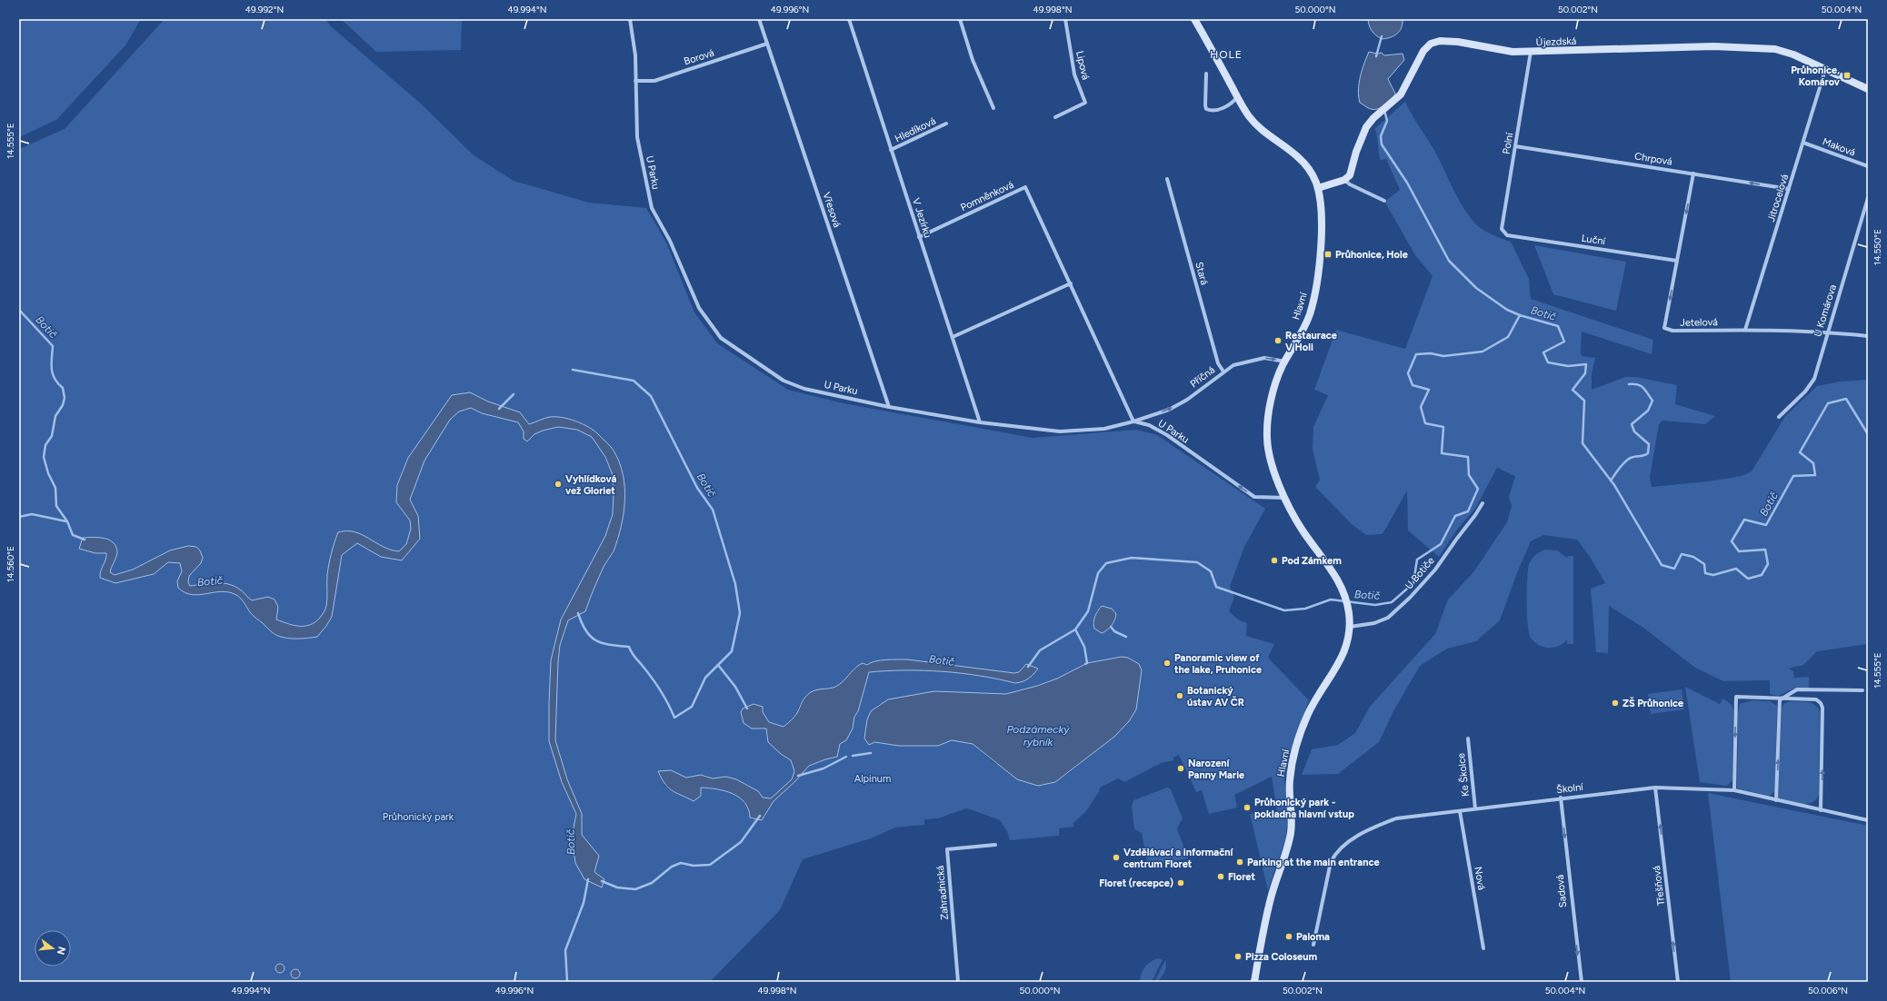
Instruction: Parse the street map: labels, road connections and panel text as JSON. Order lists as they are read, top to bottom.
{
  "streets": {
    "street": [
      "Újezdská",
      "Borová",
      "Lipová",
      "Hledíková",
      "Polní",
      "Maková",
      "Chrpová",
      "U Parku",
      "Pomněnková",
      "Jitrocelová",
      "Vřesová",
      "V Jezírku",
      "Luční",
      "Stará",
      "Hlavní",
      "U Komárova",
      "Jetelová",
      "Příčná",
      "U Botiče",
      "Ke Školce",
      "Školní",
      "Nová",
      "Třešňová",
      "Sadová",
      "Zahradnická"
    ]
  },
  "crossings": [
    ["Újezdská", "Polní"],
    ["Újezdská", "Jitrocelová"],
    ["Borová", "U Parku"],
    ["Borová", "Vřesová"],
    ["Hledíková", "V Jezírku"],
    ["Polní", "Chrpová"],
    ["Polní", "Luční"],
    ["Maková", "Jitrocelová"],
    ["Chrpová", "Jitrocelová"],
    ["Chrpová", "Jetelová"],
    ["U Parku", "Pomněnková"],
    ["U Parku", "Vřesová"],
    ["U Parku", "V Jezírku"],
    ["U Parku", "Hlavní"],
    ["U Parku", "Příčná"],
    ["Pomněnková", "V Jezírku"],
    ["Pomněnková", "Příčná"],
    ["Jitrocelová", "Jetelová"],
    ["Luční", "Jetelová"],
    ["Stará", "Příčná"],
    ["Hlavní", "Příčná"],
    ["Hlavní", "U Botiče"],
    ["U Komárova", "Jetelová"],
    ["Ke Školce", "Školní"],
    ["Školní", "Nová"],
    ["Školní", "Třešňová"],
    ["Školní", "Sadová"]
  ],
  "one_way": ["Příčná", "Třešňová", "Sadová"],
  "districts": ["HOLE"],
  "water": ["Botič", "Podzámecký rybník"],
  "parks": ["Alpinum", "Průhonický park"],
  "places": {
    "transit": ["Průhonice, Komárov", "Průhonice, Hole"],
    "other": [
      "Restaurace V Holi",
      "Vyhlídková vež Gloriet",
      "Pod Zámkem",
      "Panoramic view of the lake, Pruhonice",
      "Botanický ústav AV ČR",
      "ZŠ Průhonice",
      "Narození Panny Marie",
      "Průhonický park - pokladna hlavní vstup",
      "Vzdělávací a informační centrum Floret",
      "Parking at the main entrance",
      "Floret",
      "Floret (recepce)",
      "Paloma",
      "Pizza Coloseum"
    ]
  },
  "north": "right",
  "coordinates": [
    "49.992°N",
    "49.994°N",
    "49.996°N",
    "49.998°N",
    "50.000°N",
    "50.002°N",
    "50.004°N",
    "14.555°E",
    "14.550°E",
    "14.560°E",
    "50.006°N"
  ]
}
